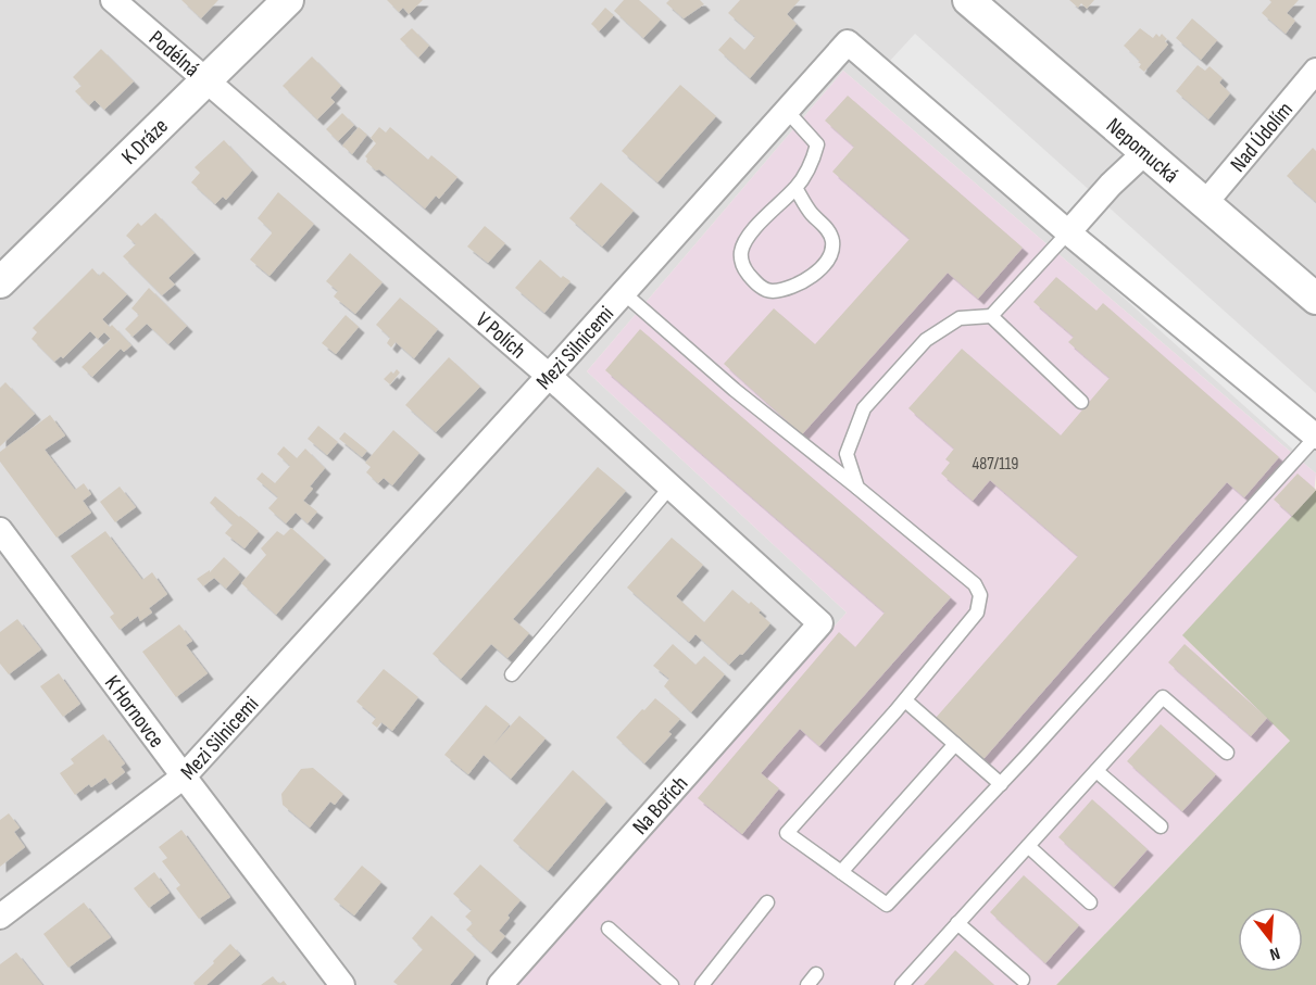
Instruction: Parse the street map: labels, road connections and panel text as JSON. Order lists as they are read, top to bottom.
{
  "streets": {
    "street": [
      "Podélná",
      "Nad Údolím",
      "K Dráze",
      "Nepomucká",
      "V Polích",
      "Mezi Silnicemi",
      "K Hornovce",
      "Na Bořích"
    ]
  },
  "crossings": [
    ["Podélná", "K Dráze"],
    ["Podélná", "V Polích"],
    ["Nad Údolím", "Nepomucká"],
    ["K Dráze", "V Polích"],
    ["V Polích", "Mezi Silnicemi"],
    ["V Polích", "Na Bořích"],
    ["Mezi Silnicemi", "K Hornovce"]
  ],
  "house_numbers": ["487/119"],
  "north": "bottom"
}
